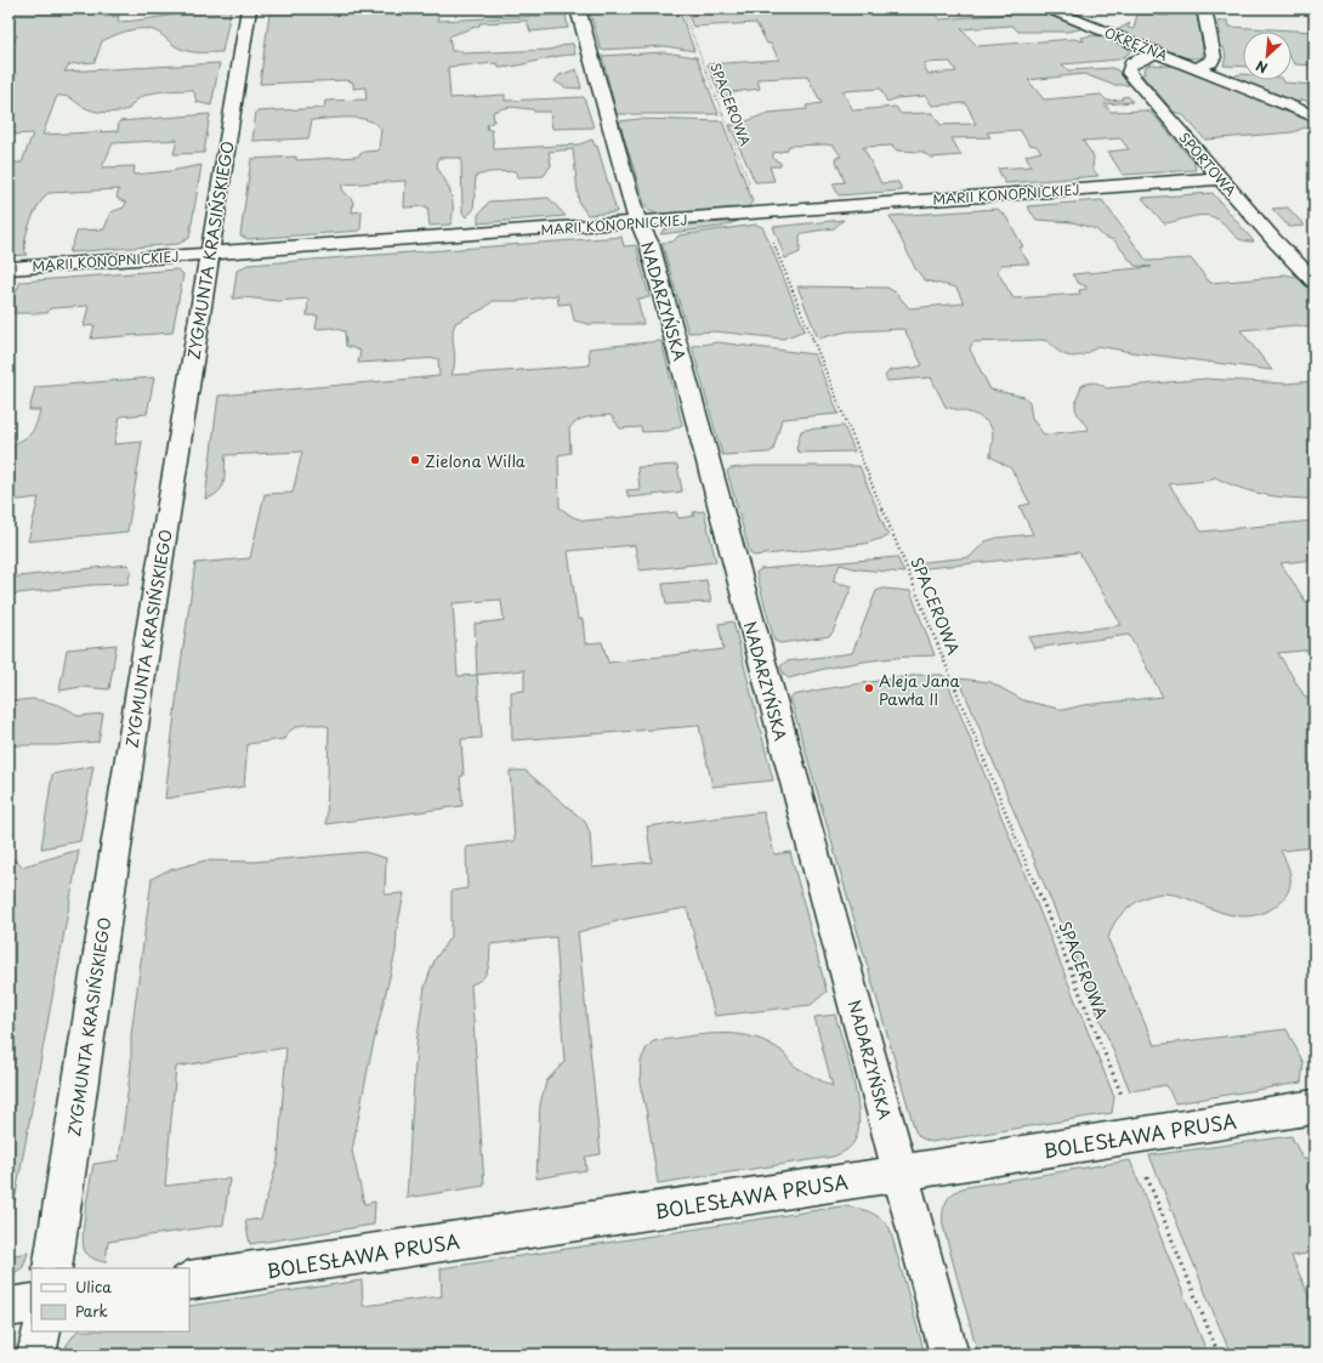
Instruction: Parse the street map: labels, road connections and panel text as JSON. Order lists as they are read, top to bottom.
{
  "streets": {
    "street": [
      "OKRĘŻNA",
      "SPORTOWA",
      "MARII KONOPNICKIEJ",
      "ZYGMUNTA KRASIŃSKIEGO",
      "NADARZYŃSKA",
      "BOLESŁAWA PRUSA"
    ],
    "path": ["SPACEROWA"]
  },
  "crossings": [
    ["OKRĘŻNA", "SPORTOWA"],
    ["SPORTOWA", "MARII KONOPNICKIEJ"],
    ["MARII KONOPNICKIEJ", "ZYGMUNTA KRASIŃSKIEGO"],
    ["MARII KONOPNICKIEJ", "NADARZYŃSKA"],
    ["NADARZYŃSKA", "BOLESŁAWA PRUSA"]
  ],
  "places": ["Zielona Willa", "Aleja Jana Pawła II"],
  "legend": ["Ulica", "Park"],
  "north": "bottom left"
}
